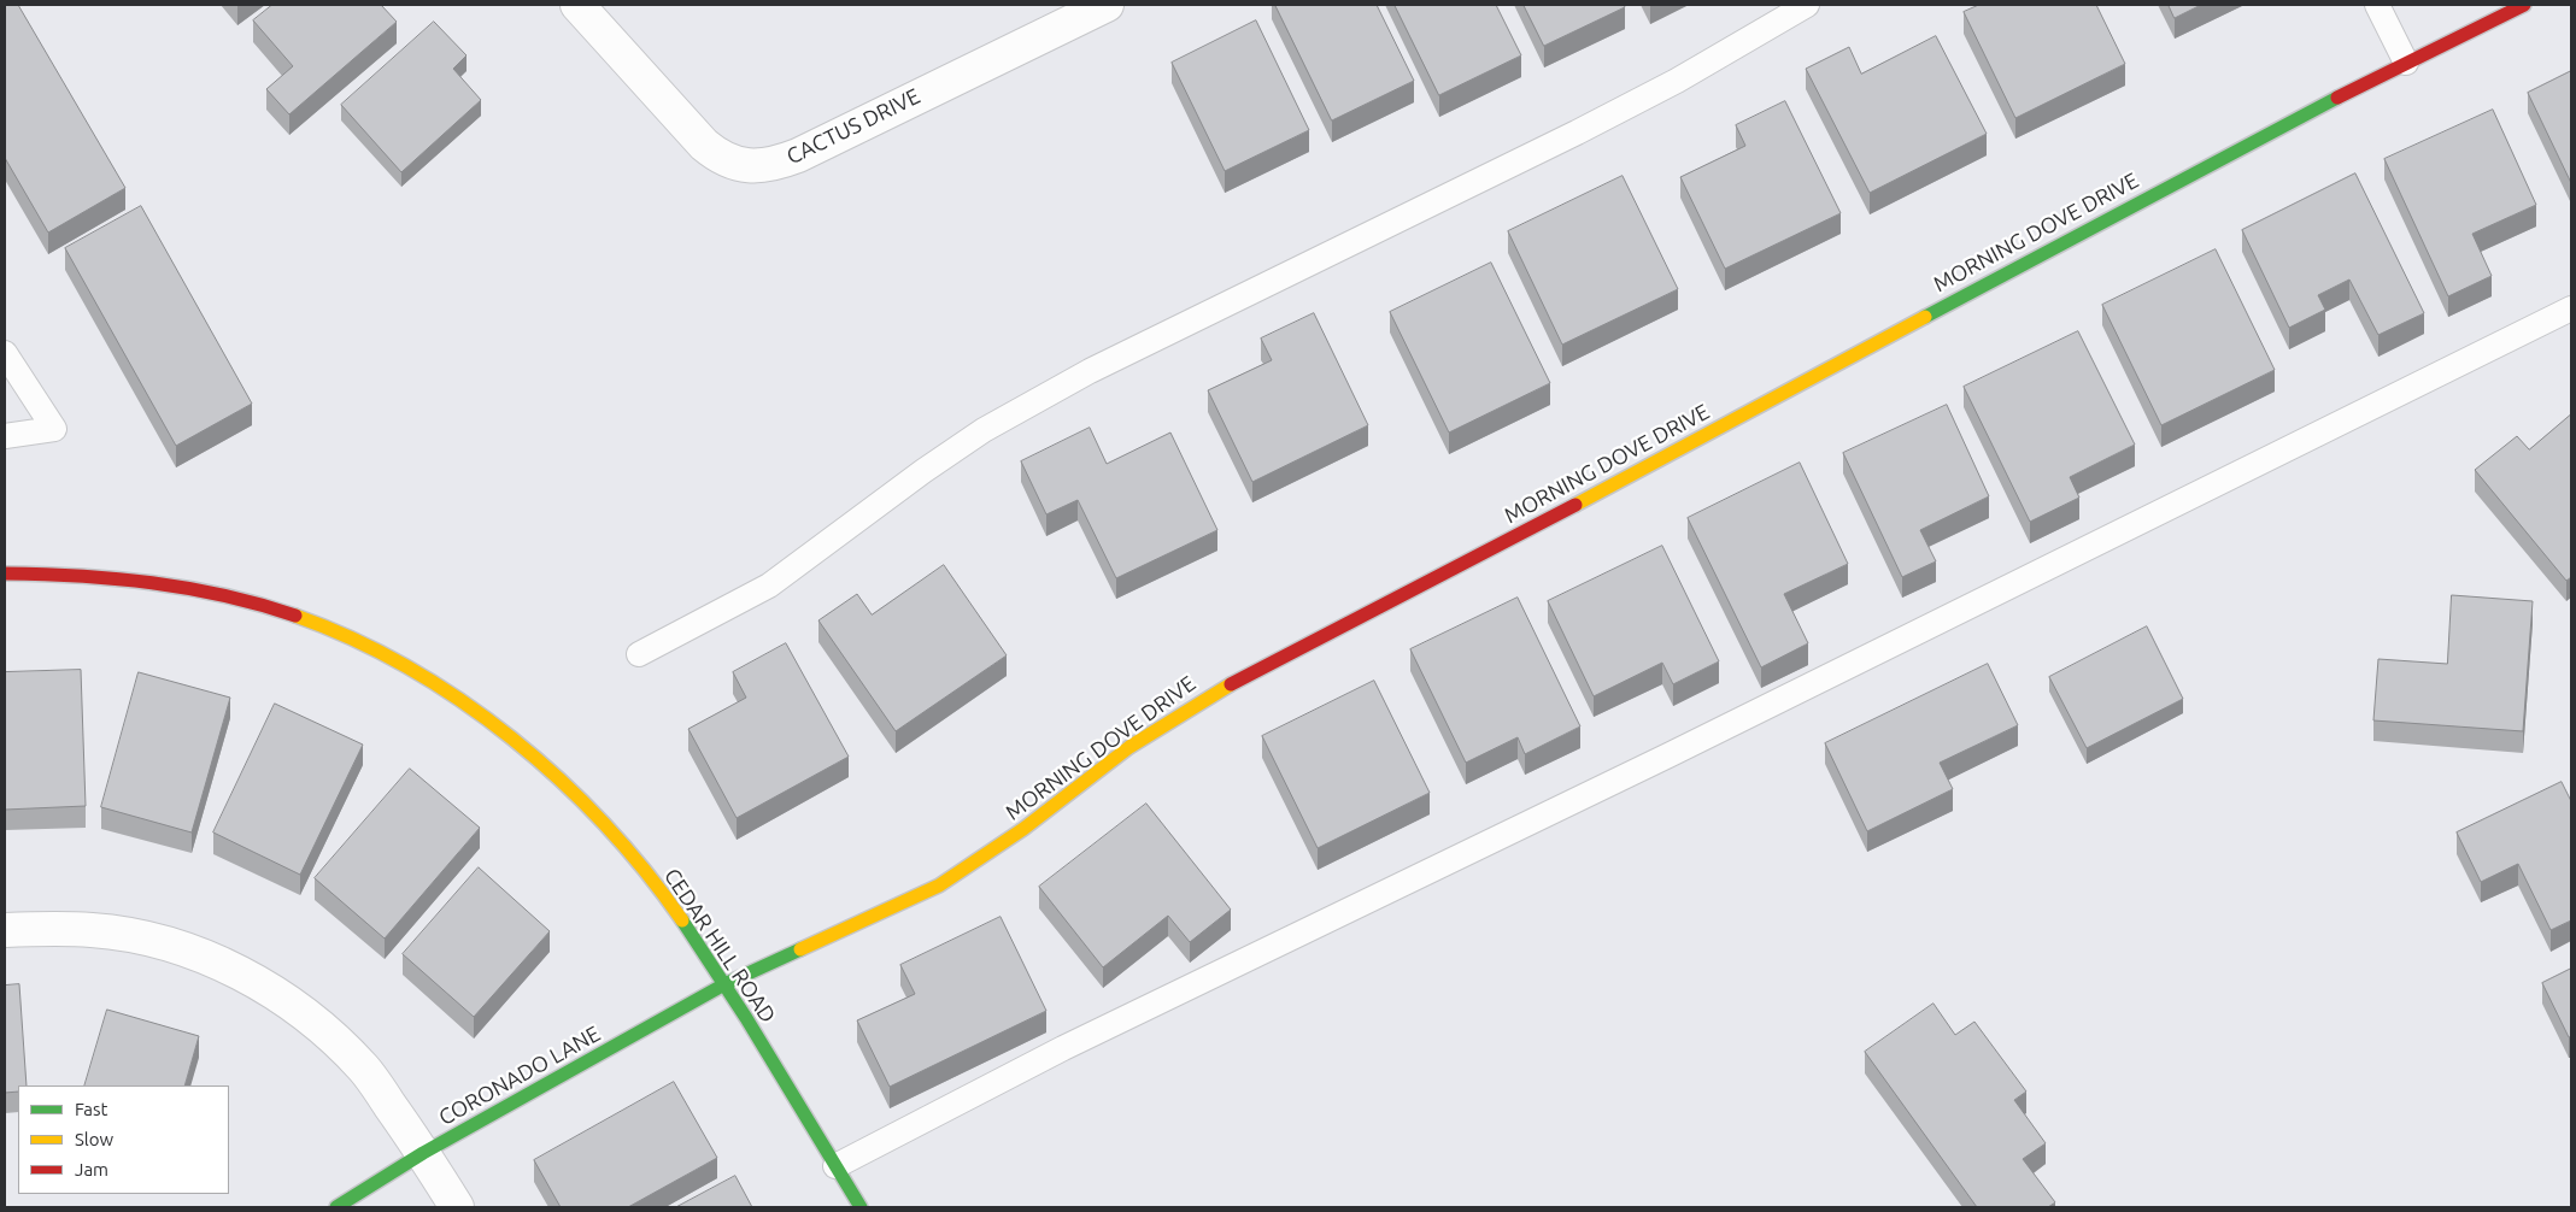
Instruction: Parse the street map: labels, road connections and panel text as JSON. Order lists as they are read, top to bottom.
{
  "streets": {
    "street": [
      "CACTUS DRIVE",
      "MORNING DOVE DRIVE",
      "CEDAR HILL ROAD",
      "CORONADO LANE"
    ]
  },
  "crossings": [
    ["MORNING DOVE DRIVE", "CEDAR HILL ROAD"],
    ["MORNING DOVE DRIVE", "CORONADO LANE"],
    ["CEDAR HILL ROAD", "CORONADO LANE"]
  ],
  "legend": ["Fast", "Slow", "Jam"]
}
